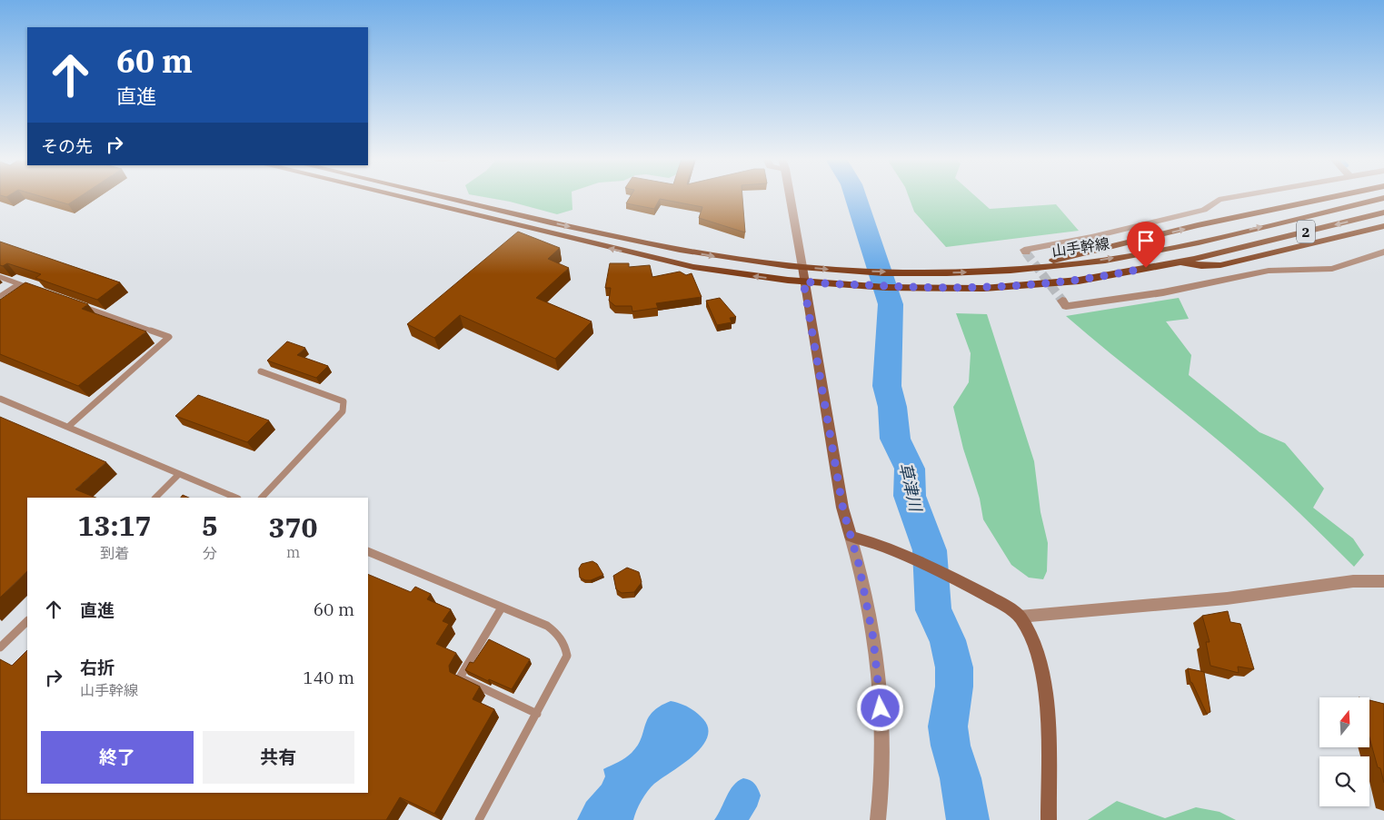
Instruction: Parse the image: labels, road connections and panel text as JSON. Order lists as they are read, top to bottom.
{
  "streets": {
    "main road": ["2", "山手幹線"]
  },
  "crossings": [
    ["2", "山手幹線"]
  ],
  "water": ["草津川"],
  "north": "top",
  "page": {
    "turn": ["60 m", "直進"],
    "then": "その先",
    "eta": [
      "13:17",
      "到着",
      "5",
      "分",
      "370",
      "m"
    ],
    "list": [
      {
        "name": "直進",
        "value": "60 m"
      },
      {
        "name": "右折",
        "note": "山手幹線",
        "value": "140 m"
      }
    ],
    "buttons": ["終了", "共有"]
  }
}
